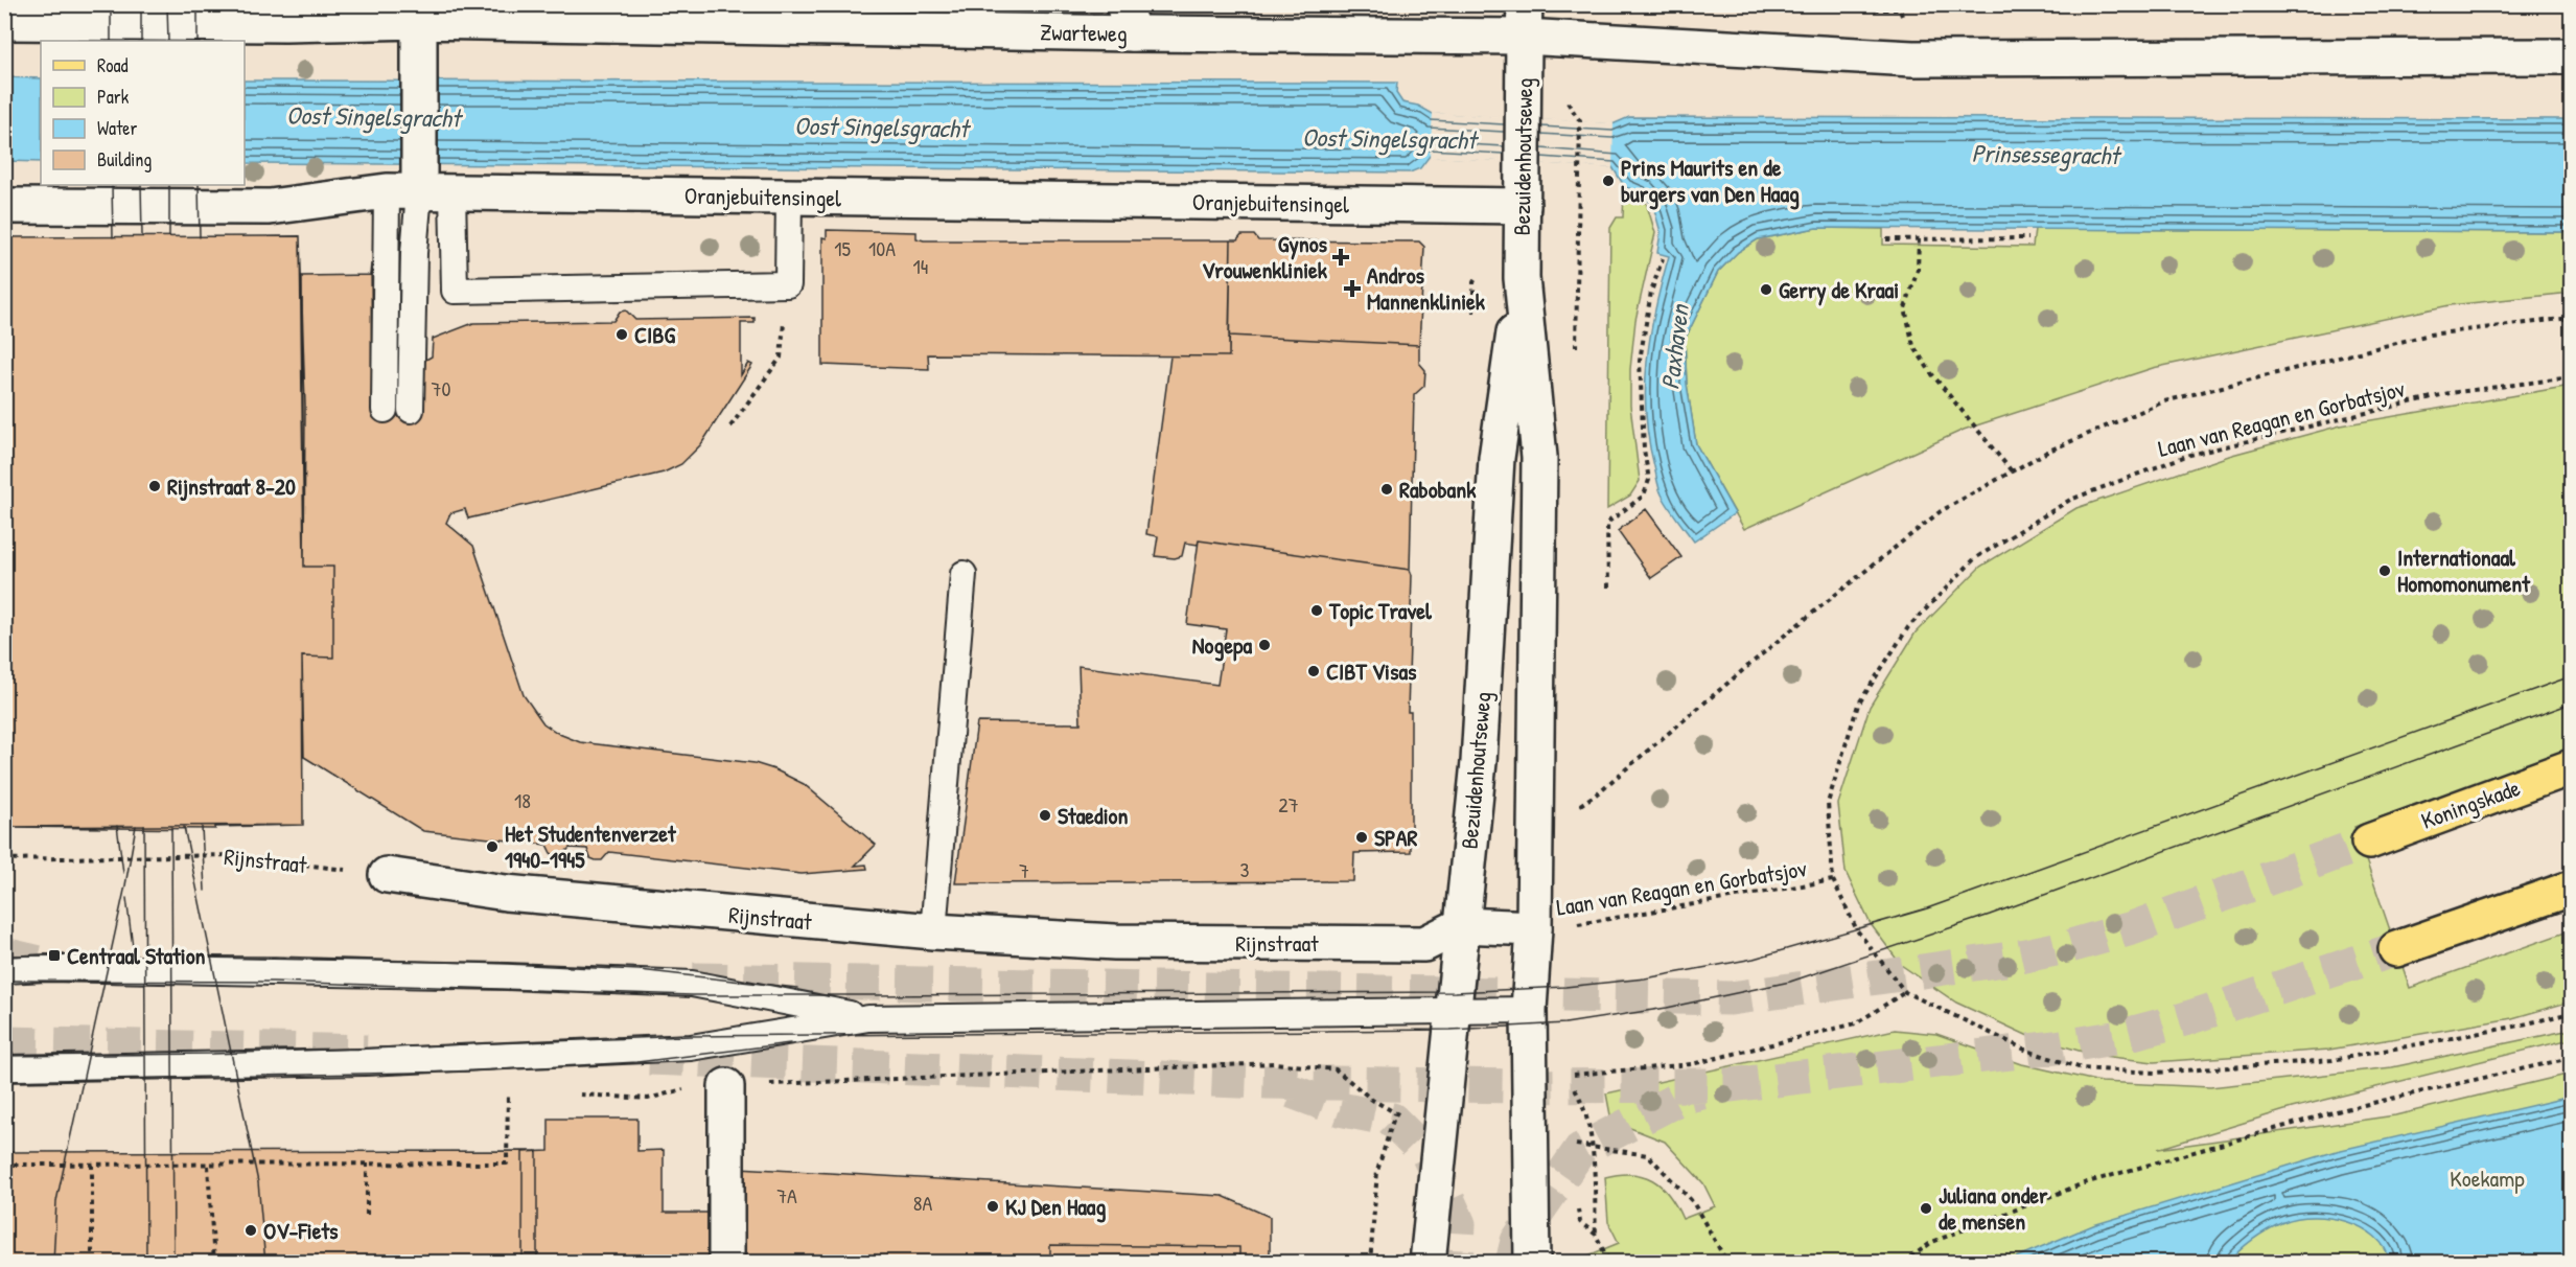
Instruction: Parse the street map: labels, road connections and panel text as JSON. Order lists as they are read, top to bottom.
{
  "streets": {
    "main road": ["Koningskade"],
    "street": [
      "Zwarteweg",
      "Bezuidenhoutseweg",
      "Oranjebuitensingel",
      "Rijnstraat"
    ],
    "path": ["Laan van Reagan en Gorbatsjov"]
  },
  "crossings": [
    ["Zwarteweg", "Bezuidenhoutseweg"],
    ["Bezuidenhoutseweg", "Oranjebuitensingel"],
    ["Bezuidenhoutseweg", "Laan van Reagan en Gorbatsjov"],
    ["Bezuidenhoutseweg", "Rijnstraat"],
    ["Laan van Reagan en Gorbatsjov", "Rijnstraat"]
  ],
  "water": ["Oost Singelsgracht", "Prinsessegracht", "Paxhaven"],
  "parks": ["Koekamp"],
  "places": {
    "other": [
      "Prins Maurits en de burgers van Den Haag",
      "Gerry de Kraai",
      "CIBG",
      "Rijnstraat 8-20",
      "Rabobank",
      "Internationaal Homomonument",
      "Topic Travel",
      "Nogepa",
      "CIBT Visas",
      "Staedion",
      "SPAR",
      "Het Studentenverzet 1940-1945",
      "KJ Den Haag",
      "Juliana onder de mensen",
      "OV-Fiets"
    ],
    "health": ["Gynos Vrouwenkliniek", "Andros Mannenkliniek"],
    "transit": ["Centraal Station"]
  },
  "house_numbers": [
    "15",
    "10A",
    "14",
    "70",
    "18",
    "27",
    "3",
    "7",
    "7A",
    "8A"
  ],
  "legend": [
    "Road",
    "Park",
    "Water",
    "Building"
  ]
}
